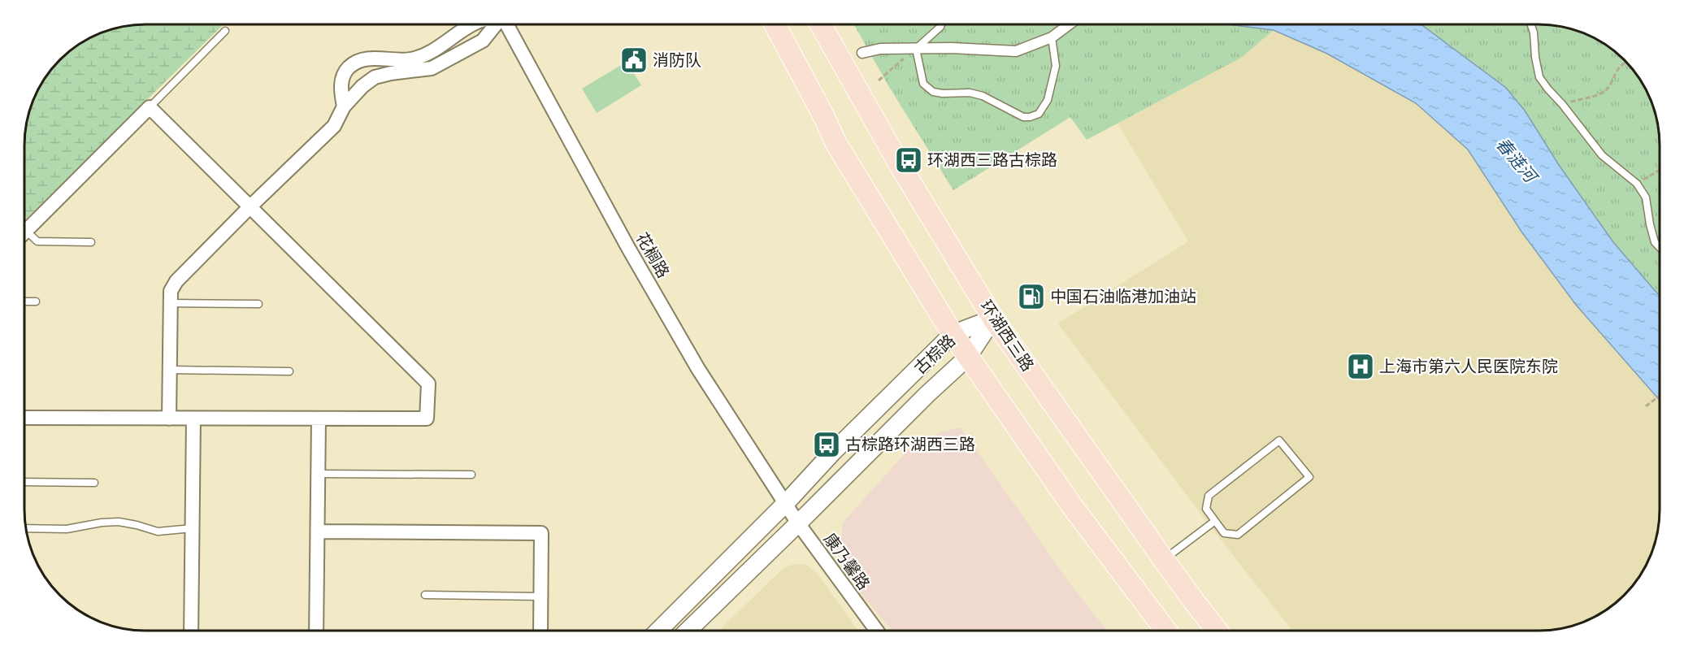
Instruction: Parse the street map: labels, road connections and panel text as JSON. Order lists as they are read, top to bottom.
{
  "streets": {
    "main road": ["环湖西三路"],
    "street": ["花榈路", "古棕路", "康乃馨路"]
  },
  "crossings": [
    ["花榈路", "古棕路"],
    ["花榈路", "康乃馨路"],
    ["环湖西三路", "古棕路"],
    ["古棕路", "康乃馨路"]
  ],
  "water": ["春涟河"],
  "places": {
    "public building": ["消防队"],
    "bus stop": ["环湖西三路古棕路", "古棕路环湖西三路"],
    "fuel station": ["中国石油临港加油站"],
    "hospital": ["上海市第六人民医院东院"]
  }
}
